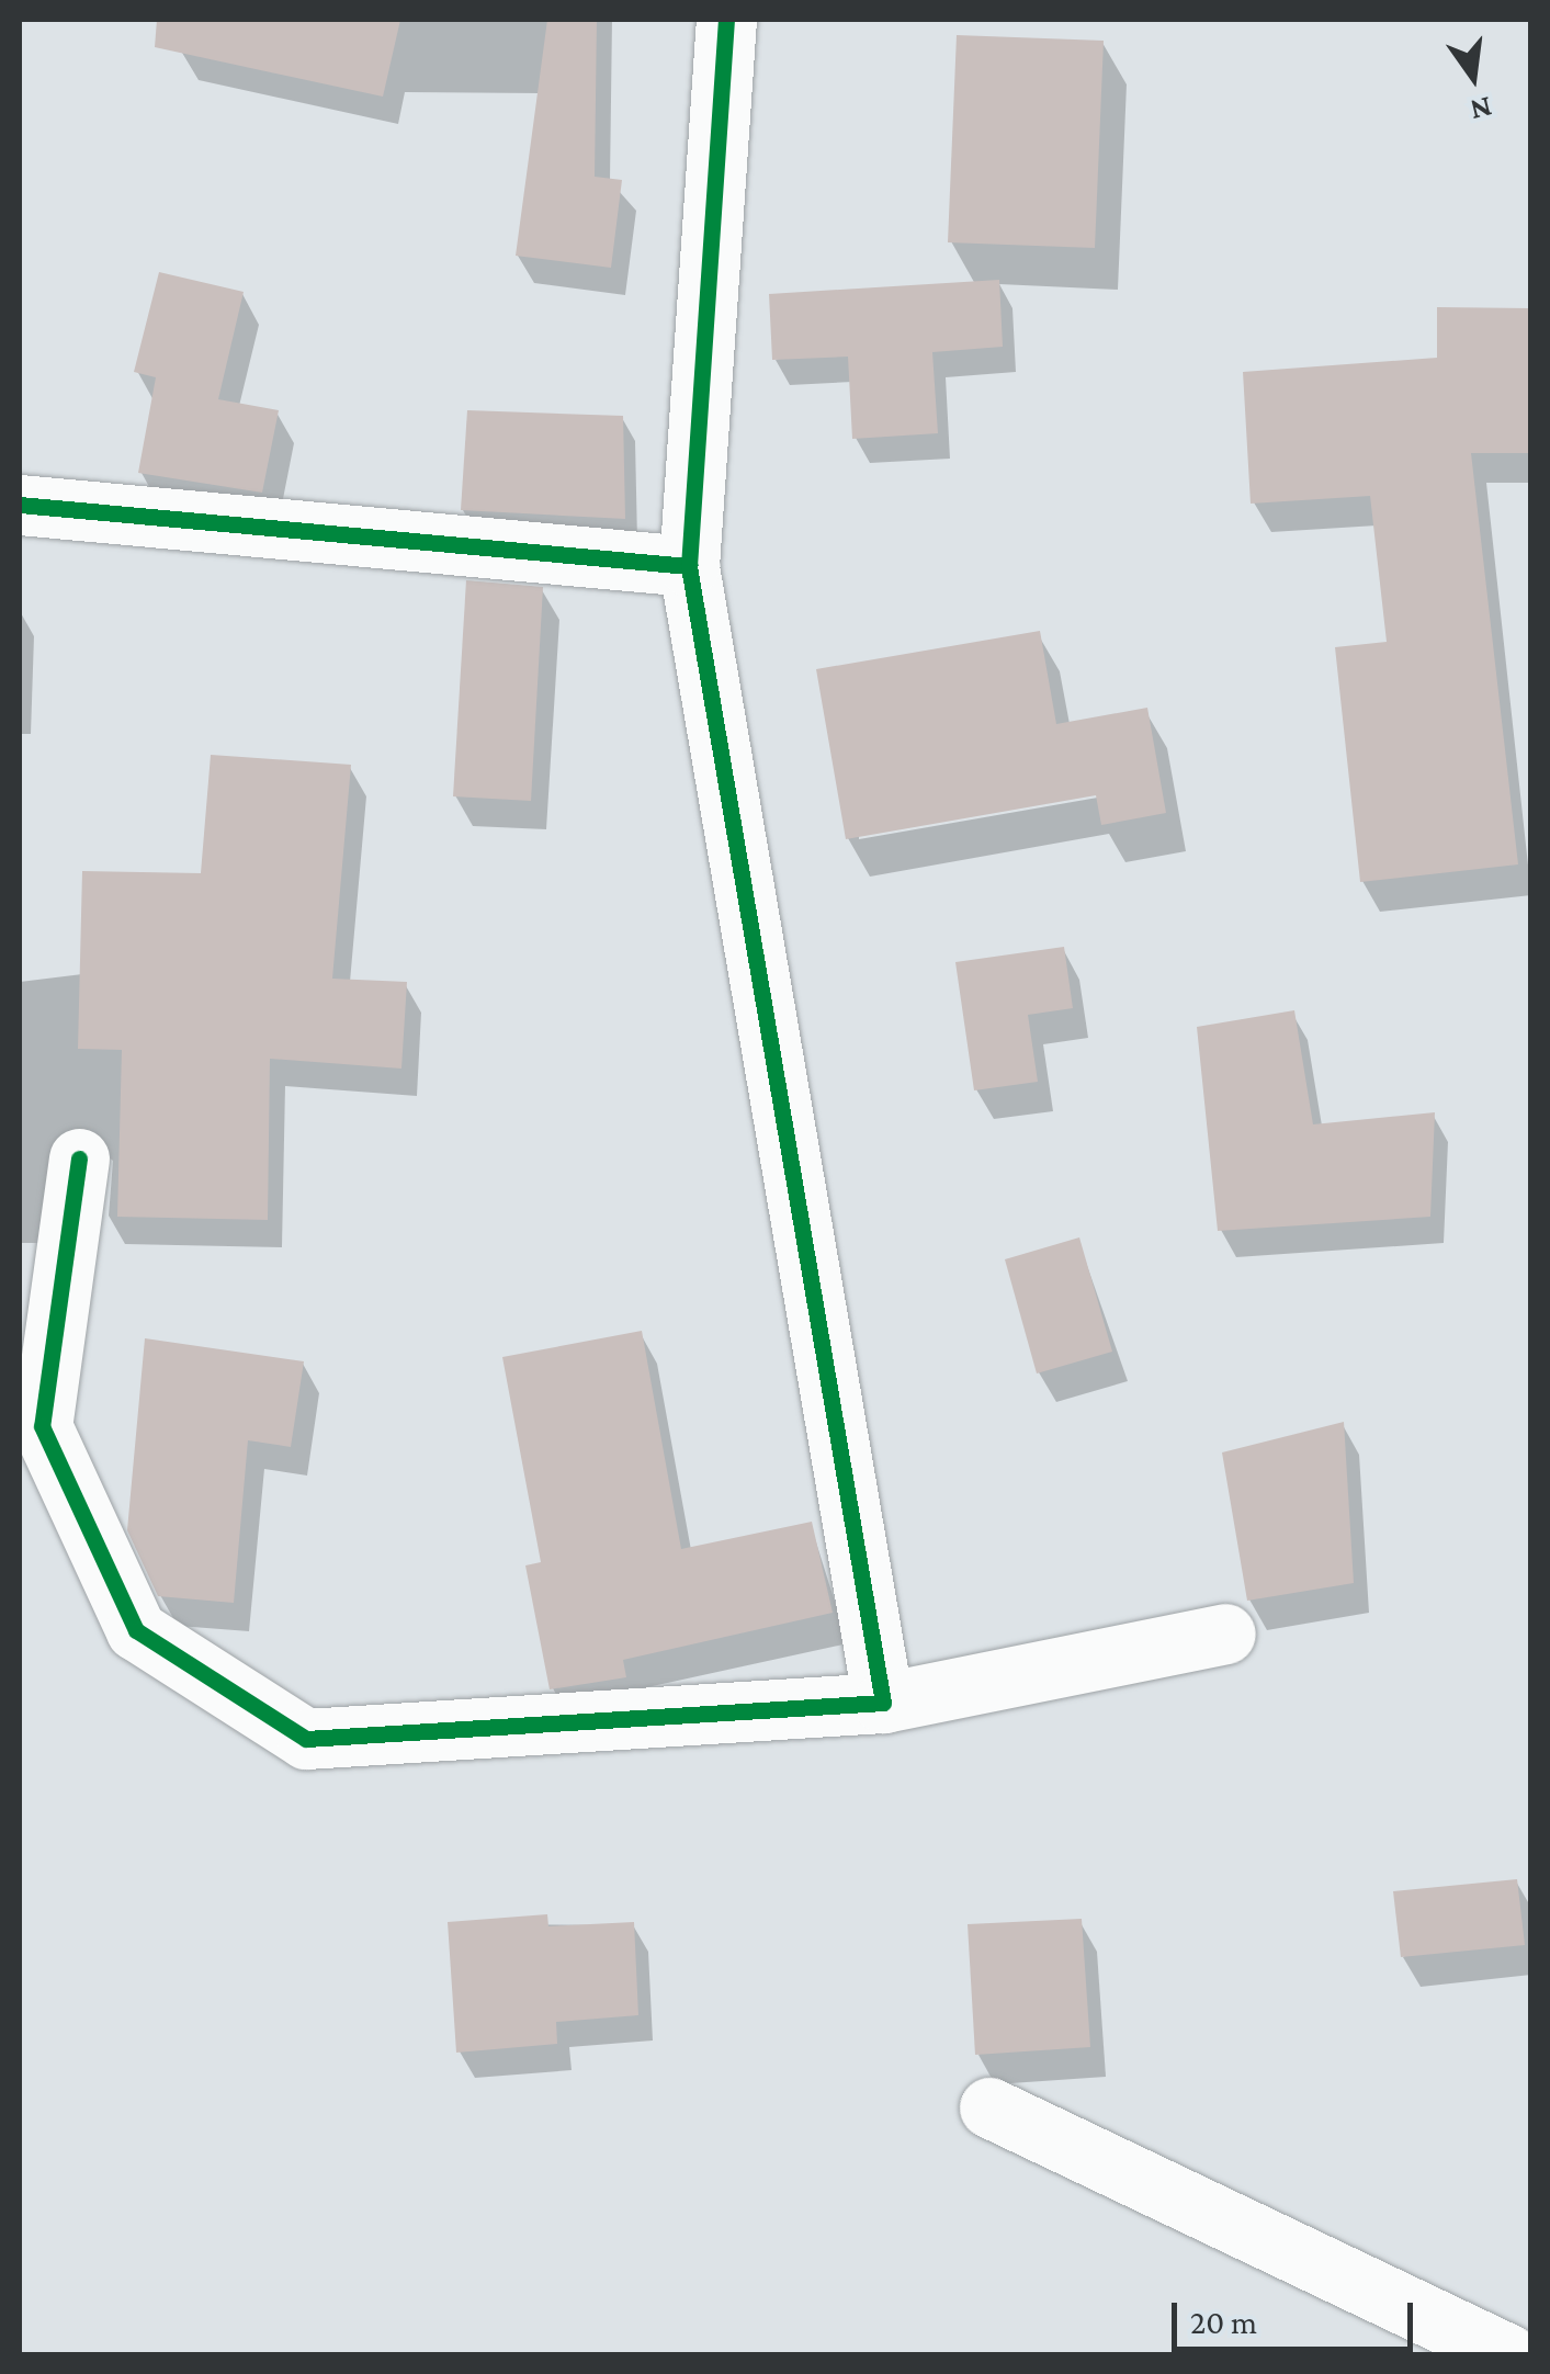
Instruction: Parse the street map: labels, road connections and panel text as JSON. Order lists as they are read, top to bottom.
{
  "scale_bar": "20 m",
  "north": "bottom"
}
